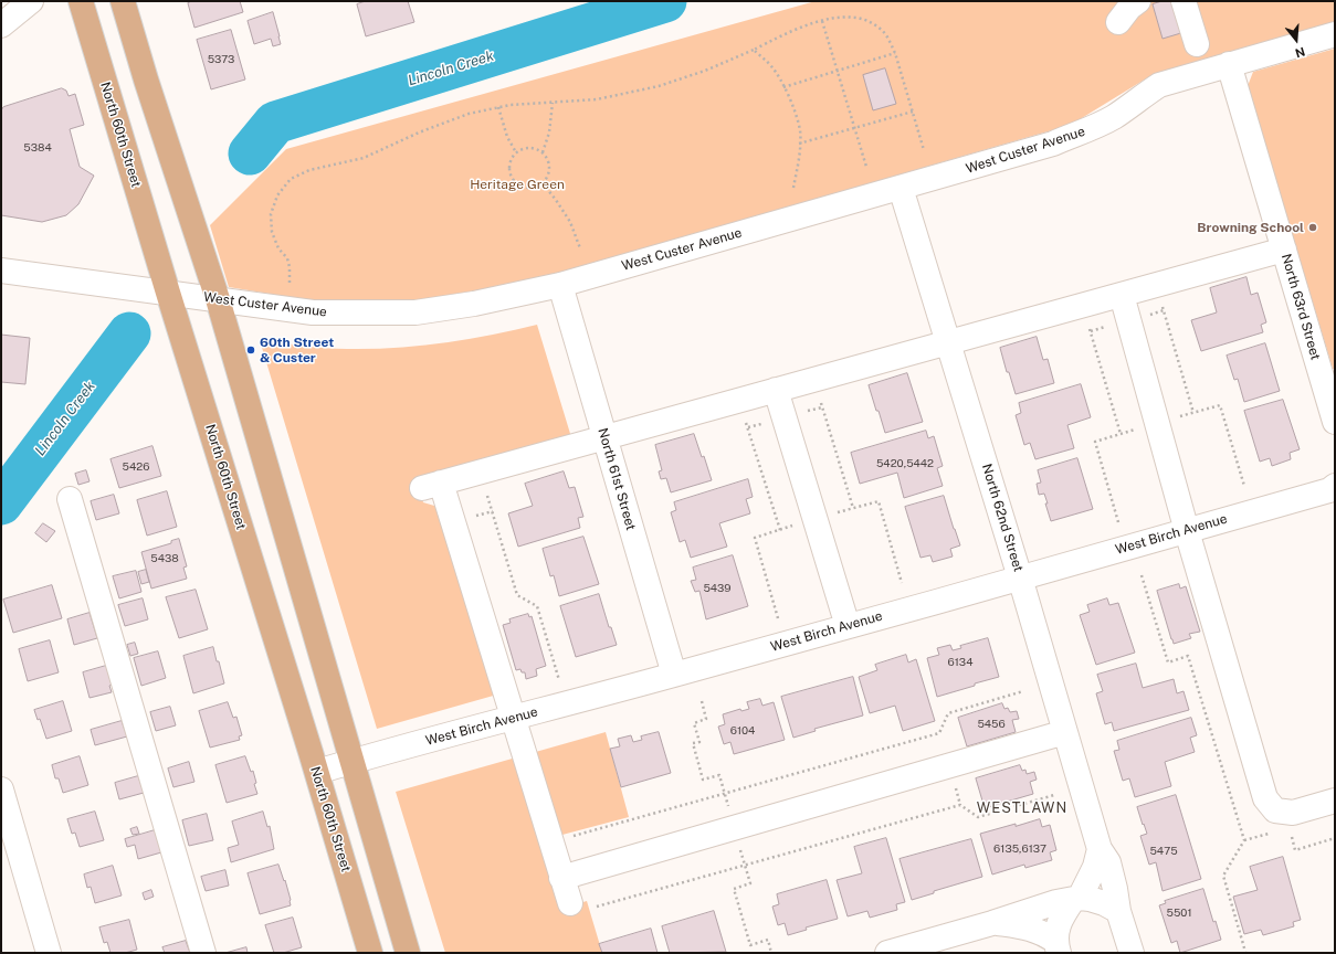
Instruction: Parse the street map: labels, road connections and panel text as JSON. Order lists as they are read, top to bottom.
{
  "streets": {
    "main road": ["North 60th Street"],
    "street": [
      "West Custer Avenue",
      "North 63rd Street",
      "North 61st Street",
      "North 62nd Street",
      "West Birch Avenue"
    ]
  },
  "crossings": [
    ["North 60th Street", "West Custer Avenue"],
    ["North 60th Street", "West Birch Avenue"],
    ["West Custer Avenue", "North 63rd Street"],
    ["West Custer Avenue", "North 61st Street"],
    ["West Custer Avenue", "North 62nd Street"],
    ["North 61st Street", "West Birch Avenue"],
    ["North 62nd Street", "West Birch Avenue"]
  ],
  "districts": ["WESTLAWN"],
  "water": ["Lincoln Creek"],
  "parks": ["Heritage Green"],
  "places": ["Browning School", "60th Street & Custer"],
  "house_numbers": [
    "5373",
    "5384",
    "5420,5442",
    "5426",
    "5438",
    "5439",
    "6134",
    "5456",
    "6104",
    "6135,6137",
    "5475",
    "5501"
  ],
  "north": "bottom"
}
